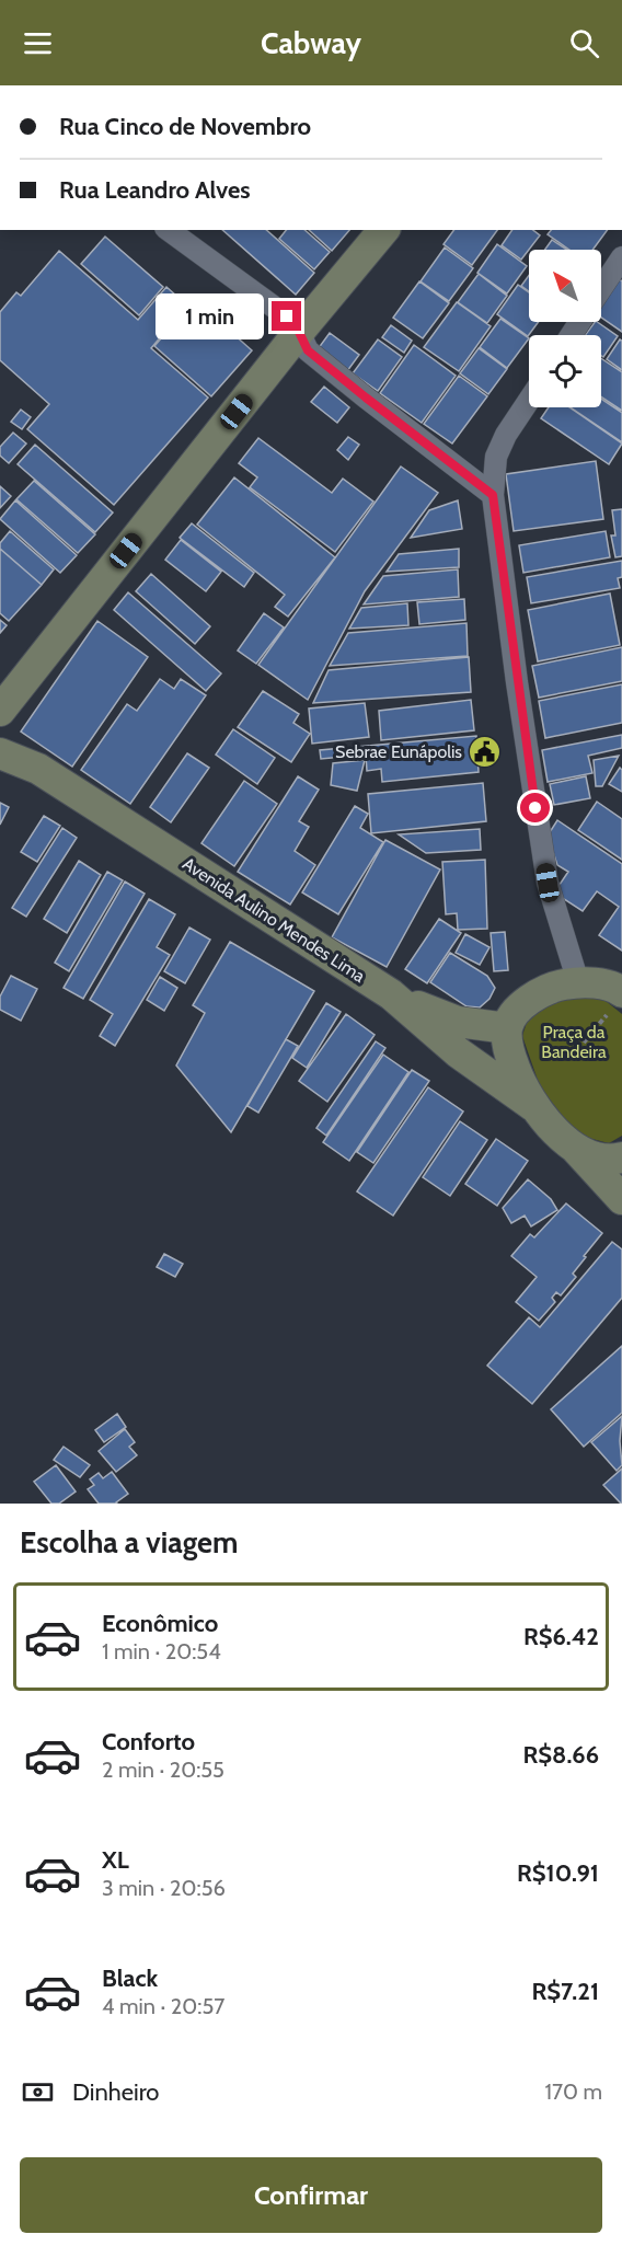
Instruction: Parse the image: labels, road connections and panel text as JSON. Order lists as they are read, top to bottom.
{
  "streets": {
    "main road": ["Avenida Aulino Mendes Lima"]
  },
  "parks": ["Praça da Bandeira"],
  "places": {
    "public building": ["Sebrae Eunápolis"]
  },
  "north": "top left",
  "page": {
    "header": "Cabway",
    "banner": ["Rua Cinco de Novembro", "Rua Leandro Alves"],
    "bubble": "1 min",
    "heading": "Escolha a viagem",
    "list": [
      {
        "name": "Econômico",
        "note": "1 min · 20:54",
        "value": "R$6.42"
      },
      {
        "name": "Conforto",
        "note": "2 min · 20:55",
        "value": "R$8.66"
      },
      {
        "name": "XL",
        "note": "3 min · 20:56",
        "value": "R$10.91"
      },
      {
        "name": "Black",
        "note": "4 min · 20:57",
        "value": "R$7.21"
      }
    ],
    "pay": ["Dinheiro", "170 m"],
    "buttons": "Confirmar"
  }
}
